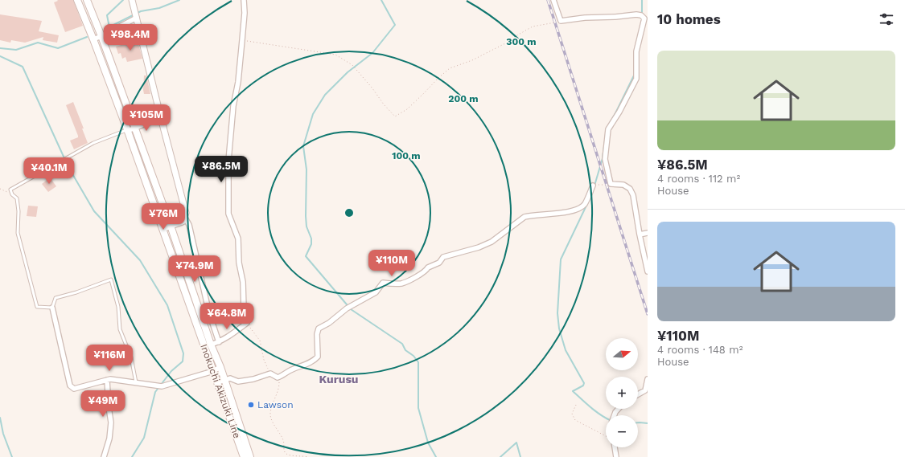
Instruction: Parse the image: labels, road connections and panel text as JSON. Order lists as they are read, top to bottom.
{
  "streets": {
    "main road": ["Inokuchi Akizuki Line"]
  },
  "districts": ["Kurusu"],
  "places": ["Lawson"],
  "north": "right",
  "page": {
    "heading": "10 homes",
    "price": [
      "¥98.4M",
      "¥105M",
      "¥86.5M",
      "¥40.1M",
      "¥76M",
      "¥110M",
      "¥74.9M",
      "¥64.8M",
      "¥116M",
      "¥49M"
    ],
    "list": [
      {
        "name": "¥86.5M",
        "note": "4 rooms · 112 m² · House"
      },
      {
        "name": "¥110M",
        "note": "4 rooms · 148 m² · House"
      }
    ],
    "map_buttons": ["+", "−"]
  },
  "rings": ["300 m", "200 m", "100 m"]
}
